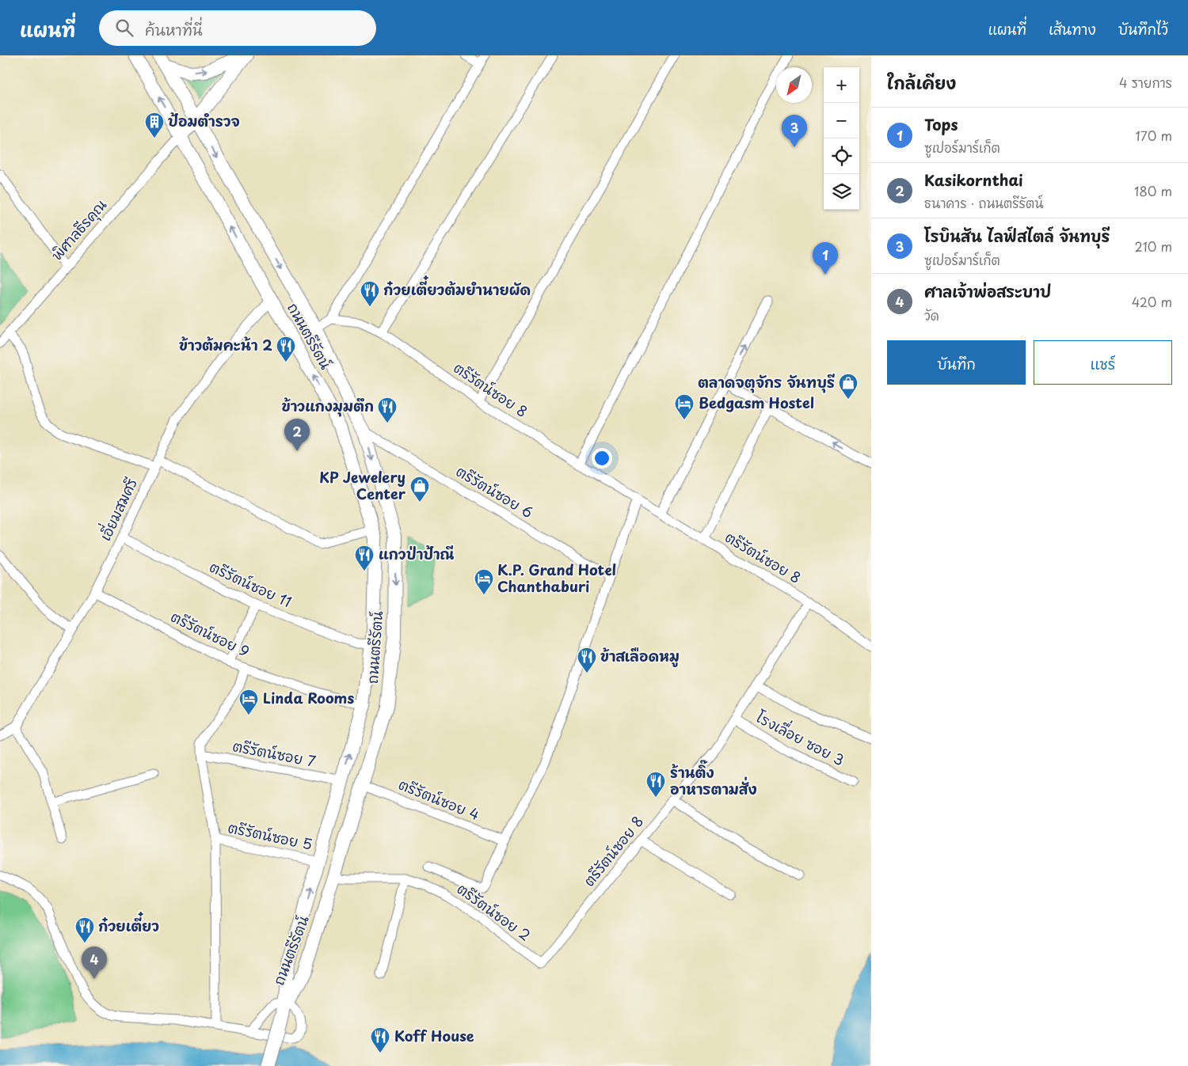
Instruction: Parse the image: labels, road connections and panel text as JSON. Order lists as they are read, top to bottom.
{
  "streets": {
    "main road": ["ถนนตรีรัตน์"],
    "street": [
      "พิศาลธีรคุณ",
      "ตรีรัตน์ซอย 8",
      "ตรีรัตน์ซอย 6",
      "เอี่ยมสมศรี",
      "ตรีรัตน์ซอย 11",
      "ตรีรัตน์ซอย 9",
      "โรงเลื่อย ซอย 3",
      "ตรีรัตน์ซอย 7",
      "ตรีรัตน์ซอย 4",
      "ตรีรัตน์ซอย 5",
      "ตรีรัตน์ซอย 2"
    ]
  },
  "crossings": [
    ["พิศาลธีรคุณ", "ถนนตรีรัตน์"],
    ["ถนนตรีรัตน์", "ตรีรัตน์ซอย 6"],
    ["ถนนตรีรัตน์", "เอี่ยมสมศรี"],
    ["ถนนตรีรัตน์", "ตรีรัตน์ซอย 11"],
    ["ถนนตรีรัตน์", "ตรีรัตน์ซอย 9"],
    ["ถนนตรีรัตน์", "ตรีรัตน์ซอย 7"],
    ["ถนนตรีรัตน์", "ตรีรัตน์ซอย 4"],
    ["ถนนตรีรัตน์", "ตรีรัตน์ซอย 5"],
    ["ถนนตรีรัตน์", "ตรีรัตน์ซอย 2"],
    ["ตรีรัตน์ซอย 8", "โรงเลื่อย ซอย 3"],
    ["ตรีรัตน์ซอย 8", "ตรีรัตน์ซอย 2"],
    ["เอี่ยมสมศรี", "ตรีรัตน์ซอย 11"],
    ["เอี่ยมสมศรี", "ตรีรัตน์ซอย 9"]
  ],
  "places": {
    "building": ["ป้อมตำรวจ"],
    "restaurant": [
      "ก๋วยเตี๋ยวต้มยำนายผัด",
      "ข้าวต้มคะน้า 2",
      "ข้าวแกงมุมตึก",
      "แกวป่าป้าณี",
      "ข้าสเลือดหมู",
      "ร้านติ๊ง อาหารตามสั่ง",
      "ก๋วยเตี๋ยว",
      "Koff House"
    ],
    "shop": ["ตลาดจตุจักร จันทบุรี", "KP Jewelery Center"],
    "hotel": ["Bedgasm Hostel", "K.P. Grand Hotel Chanthaburi", "Linda Rooms"]
  },
  "north": "bottom left",
  "page": {
    "header": "แผนที่",
    "search": "ค้นหาที่นี่",
    "nav": ["แผนที่", "เส้นทาง", "บันทึกไว้"],
    "heading": ["ใกล้เคียง", "4 รายการ"],
    "map_buttons": ["+", "−"],
    "list": [
      {
        "mark": "1",
        "name": "Tops",
        "note": "ซูเปอร์มาร์เก็ต",
        "value": "170 m"
      },
      {
        "mark": "2",
        "name": "Kasikornthai",
        "note": "ธนาคาร · ถนนตรีรัตน์",
        "value": "180 m"
      },
      {
        "mark": "3",
        "name": "โรบินสัน ไลฟ์สไตล์ จันทบุรี",
        "note": "ซูเปอร์มาร์เก็ต",
        "value": "210 m"
      },
      {
        "mark": "4",
        "name": "ศาลเจ้าพ่อสระบาป",
        "note": "วัด",
        "value": "420 m"
      }
    ],
    "pins": [
      "3",
      "1",
      "2",
      "4"
    ],
    "buttons": ["บันทึก", "แชร์"]
  }
}
